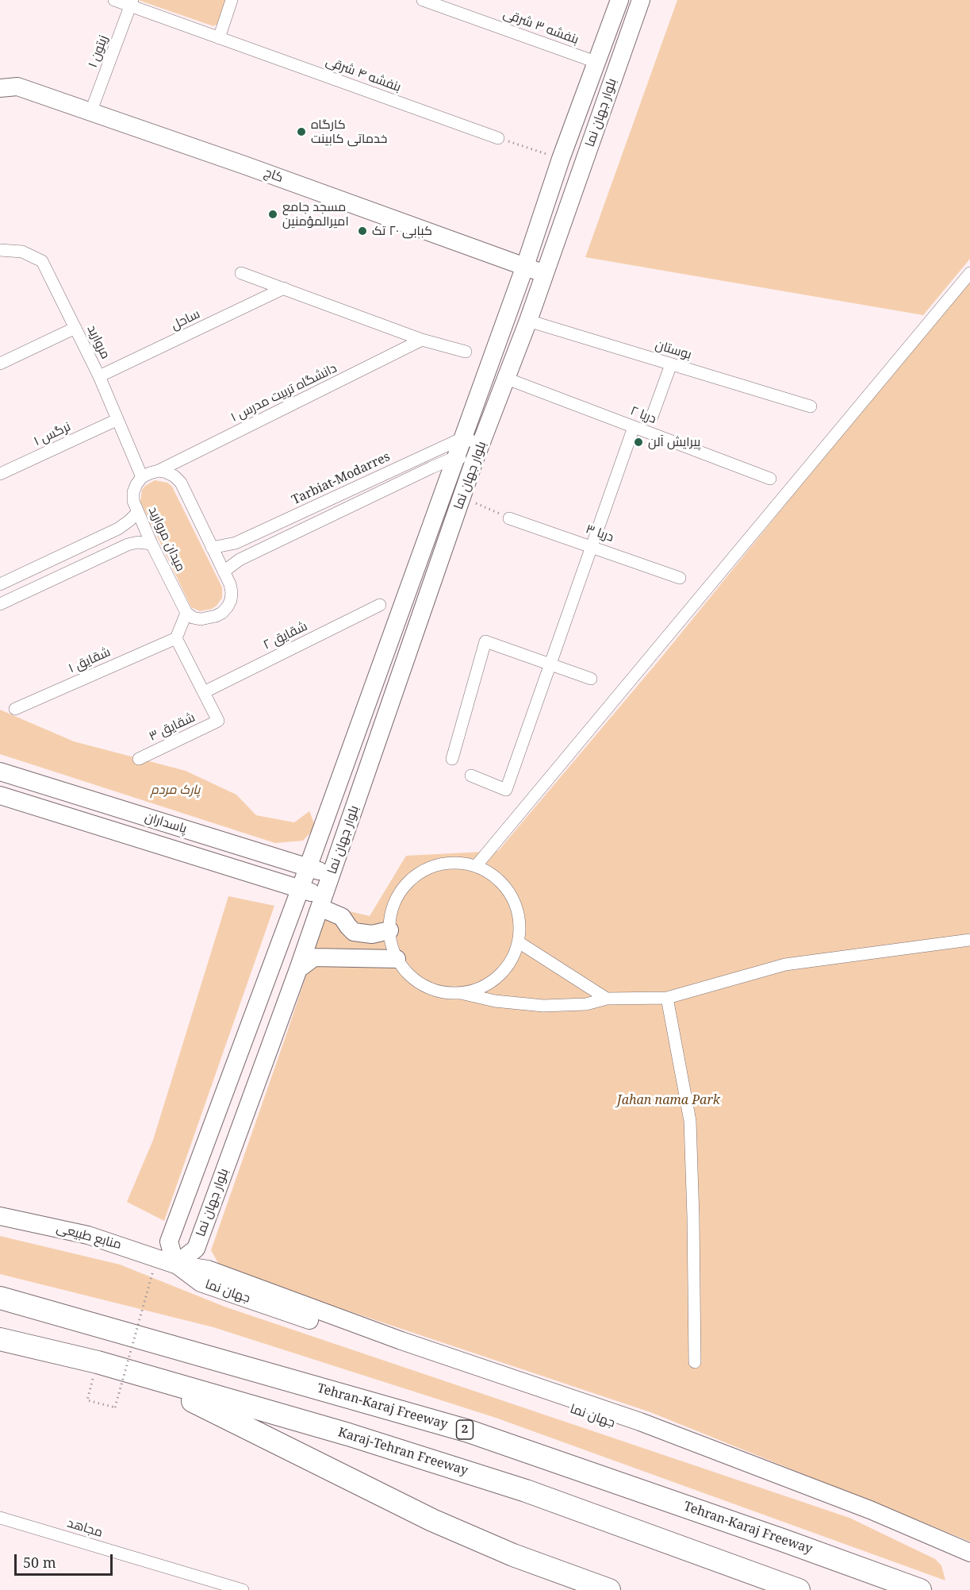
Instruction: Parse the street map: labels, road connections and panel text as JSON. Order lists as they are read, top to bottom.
{
  "streets": {
    "highway": ["Tehran-Karaj Freeway", "2", "Karaj-Tehran Freeway"],
    "street": [
      "بنفشه ۳ شرقی",
      "زیتون ۱",
      "بنفشه ۴ شرقی",
      "بلوار جهان نما",
      "کاج",
      "ساحل",
      "مروارید",
      "بوستان",
      "۱ دانشگاه تربیت مدرس",
      "دریا ۲",
      "نرگس ۱",
      "Tarbiat-Modarres",
      "دریا ۳",
      "میدان مروارید",
      "شقایق ۲",
      "شقایق ۱",
      "شقایق ۳",
      "پاسداران",
      "منابع طبیعی",
      "جهان نما",
      "مجاهد"
    ]
  },
  "crossings": [
    ["بنفشه ۳ شرقی", "بلوار جهان نما"],
    ["زیتون ۱", "بنفشه ۴ شرقی"],
    ["زیتون ۱", "کاج"],
    ["بلوار جهان نما", "کاج"],
    ["بلوار جهان نما", "بوستان"],
    ["بلوار جهان نما", "دریا ۲"],
    ["بلوار جهان نما", "Tarbiat-Modarres"],
    ["بلوار جهان نما", "پاسداران"],
    ["بلوار جهان نما", "منابع طبیعی"],
    ["بلوار جهان نما", "جهان نما"],
    ["ساحل", "مروارید"],
    ["مروارید", "نرگس ۱"],
    ["مروارید", "میدان مروارید"],
    ["شقایق ۲", "شقایق ۳"],
    ["منابع طبیعی", "جهان نما"]
  ],
  "parks": ["پارک مردم", "Jahan nama Park"],
  "places": [
    "کارگاه خدماتی کابینت",
    "مسجد جامع امیرالمؤمنین",
    "کبابی ۲۰ تک",
    "پیرایش آلن"
  ],
  "scale_bar": "50 m"
}
